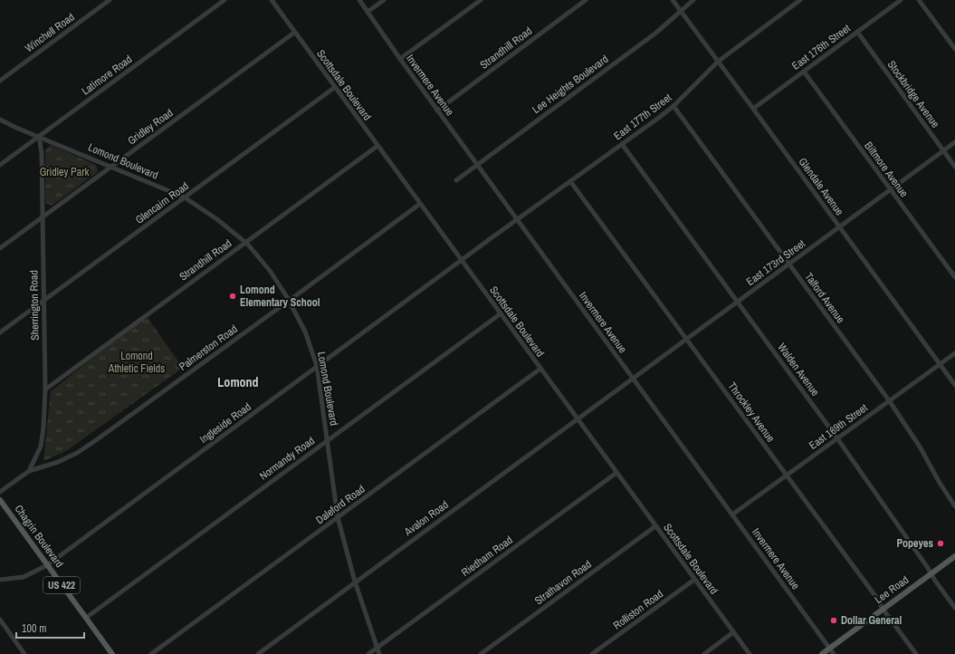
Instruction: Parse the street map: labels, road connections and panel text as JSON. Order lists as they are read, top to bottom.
{
  "streets": {
    "main road": ["Chagrin Boulevard", "US 422", "Lee Road"],
    "street": [
      "Winchell Road",
      "East 176th Street",
      "Strandhill Road",
      "Latimore Road",
      "Lee Heights Boulevard",
      "Scottsdale Boulevard",
      "Invermere Avenue",
      "Stockbridge Avenue",
      "East 177th Street",
      "Gridley Road",
      "Lomond Boulevard",
      "Biltmore Avenue",
      "Glendale Avenue",
      "Glencairn Road",
      "East 173rd Street",
      "Talford Avenue",
      "Sherrington Road",
      "Palmerston Road",
      "Walden Avenue",
      "Throckley Avenue",
      "Ingleside Road",
      "East 169th Street",
      "Normandy Road",
      "Daleford Road",
      "Avalon Road",
      "Riedham Road",
      "Strathavon Road",
      "Rolliston Road"
    ]
  },
  "crossings": [
    ["East 176th Street", "Stockbridge Avenue"],
    ["East 176th Street", "Biltmore Avenue"],
    ["East 176th Street", "Glendale Avenue"],
    ["Strandhill Road", "Scottsdale Boulevard"],
    ["Strandhill Road", "Invermere Avenue"],
    ["Strandhill Road", "Lomond Boulevard"],
    ["Strandhill Road", "Sherrington Road"],
    ["Latimore Road", "Lomond Boulevard"],
    ["Latimore Road", "Sherrington Road"],
    ["Lee Heights Boulevard", "Invermere Avenue"],
    ["Lee Heights Boulevard", "Glendale Avenue"],
    ["Scottsdale Boulevard", "Gridley Road"],
    ["Scottsdale Boulevard", "Glencairn Road"],
    ["Scottsdale Boulevard", "Palmerston Road"],
    ["Scottsdale Boulevard", "Ingleside Road"],
    ["Scottsdale Boulevard", "Normandy Road"],
    ["Scottsdale Boulevard", "Daleford Road"],
    ["Scottsdale Boulevard", "Avalon Road"],
    ["Scottsdale Boulevard", "Riedham Road"],
    ["Scottsdale Boulevard", "Strathavon Road"],
    ["Scottsdale Boulevard", "Rolliston Road"],
    ["Invermere Avenue", "East 177th Street"],
    ["Invermere Avenue", "East 173rd Street"],
    ["Invermere Avenue", "East 169th Street"],
    ["Invermere Avenue", "Lee Road"],
    ["Stockbridge Avenue", "East 173rd Street"],
    ["East 177th Street", "Glendale Avenue"],
    ["East 177th Street", "Talford Avenue"],
    ["East 177th Street", "Walden Avenue"],
    ["East 177th Street", "Throckley Avenue"],
    ["East 177th Street", "Ingleside Road"],
    ["Gridley Road", "Lomond Boulevard"],
    ["Gridley Road", "Sherrington Road"],
    ["Lomond Boulevard", "Glencairn Road"],
    ["Lomond Boulevard", "Sherrington Road"],
    ["Lomond Boulevard", "Palmerston Road"],
    ["Lomond Boulevard", "Ingleside Road"],
    ["Lomond Boulevard", "Normandy Road"],
    ["Lomond Boulevard", "Daleford Road"],
    ["Lomond Boulevard", "Avalon Road"],
    ["Lomond Boulevard", "Riedham Road"],
    ["Biltmore Avenue", "East 173rd Street"],
    ["Glendale Avenue", "East 173rd Street"],
    ["Glendale Avenue", "East 169th Street"],
    ["Glencairn Road", "Sherrington Road"],
    ["East 173rd Street", "Talford Avenue"],
    ["East 173rd Street", "Walden Avenue"],
    ["East 173rd Street", "Throckley Avenue"],
    ["East 173rd Street", "Avalon Road"],
    ["Talford Avenue", "East 169th Street"],
    ["Sherrington Road", "Palmerston Road"],
    ["Walden Avenue", "East 169th Street"],
    ["Walden Avenue", "Lee Road"],
    ["Throckley Avenue", "East 169th Street"],
    ["Throckley Avenue", "Lee Road"],
    ["Ingleside Road", "Chagrin Boulevard"],
    ["Normandy Road", "Chagrin Boulevard"]
  ],
  "districts": ["Lomond"],
  "parks": ["Gridley Park", "Lomond Athletic Fields"],
  "places": ["Lomond Elementary School", "Popeyes", "Dollar General"],
  "scale_bar": "100 m"
}
